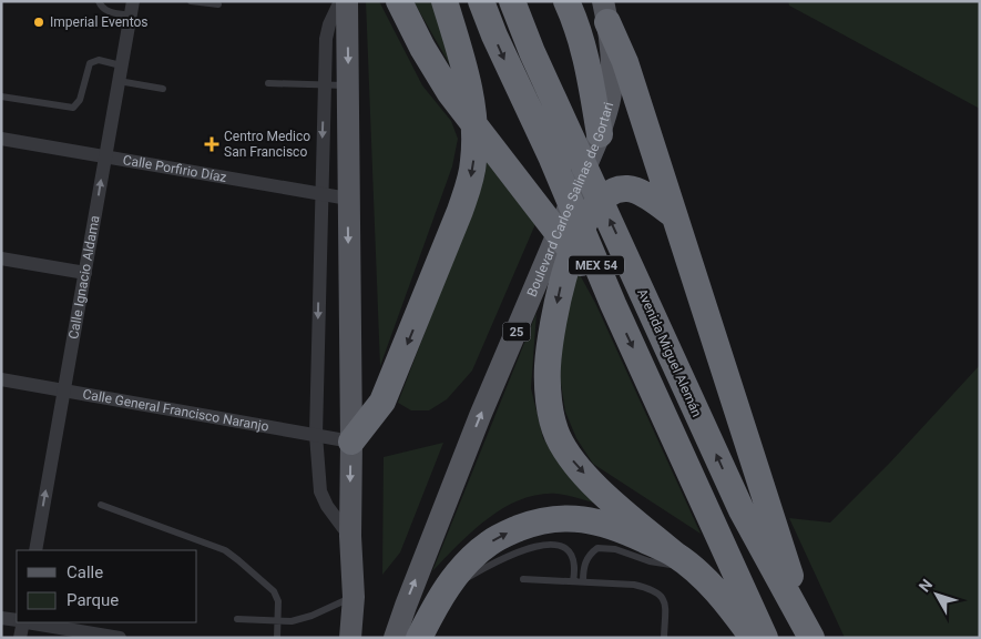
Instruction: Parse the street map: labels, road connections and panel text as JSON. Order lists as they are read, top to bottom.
{
  "streets": {
    "highway": ["MEX 54", "Avenida Miguel Alemán"],
    "main road": ["Boulevard Carlos Salinas de Gortari", "25"],
    "street": ["Calle Porfirio Díaz", "Calle Ignacio Aldama", "Calle General Francisco Naranjo"]
  },
  "crossings": [
    ["Calle Porfirio Díaz", "Calle Ignacio Aldama"],
    ["Calle Ignacio Aldama", "Calle General Francisco Naranjo"]
  ],
  "one_way": ["Calle Ignacio Aldama"],
  "places": {
    "other": ["Imperial Eventos"],
    "health": ["Centro Medico San Francisco"]
  },
  "legend": ["Calle", "Parque"],
  "north": "top left"
}
